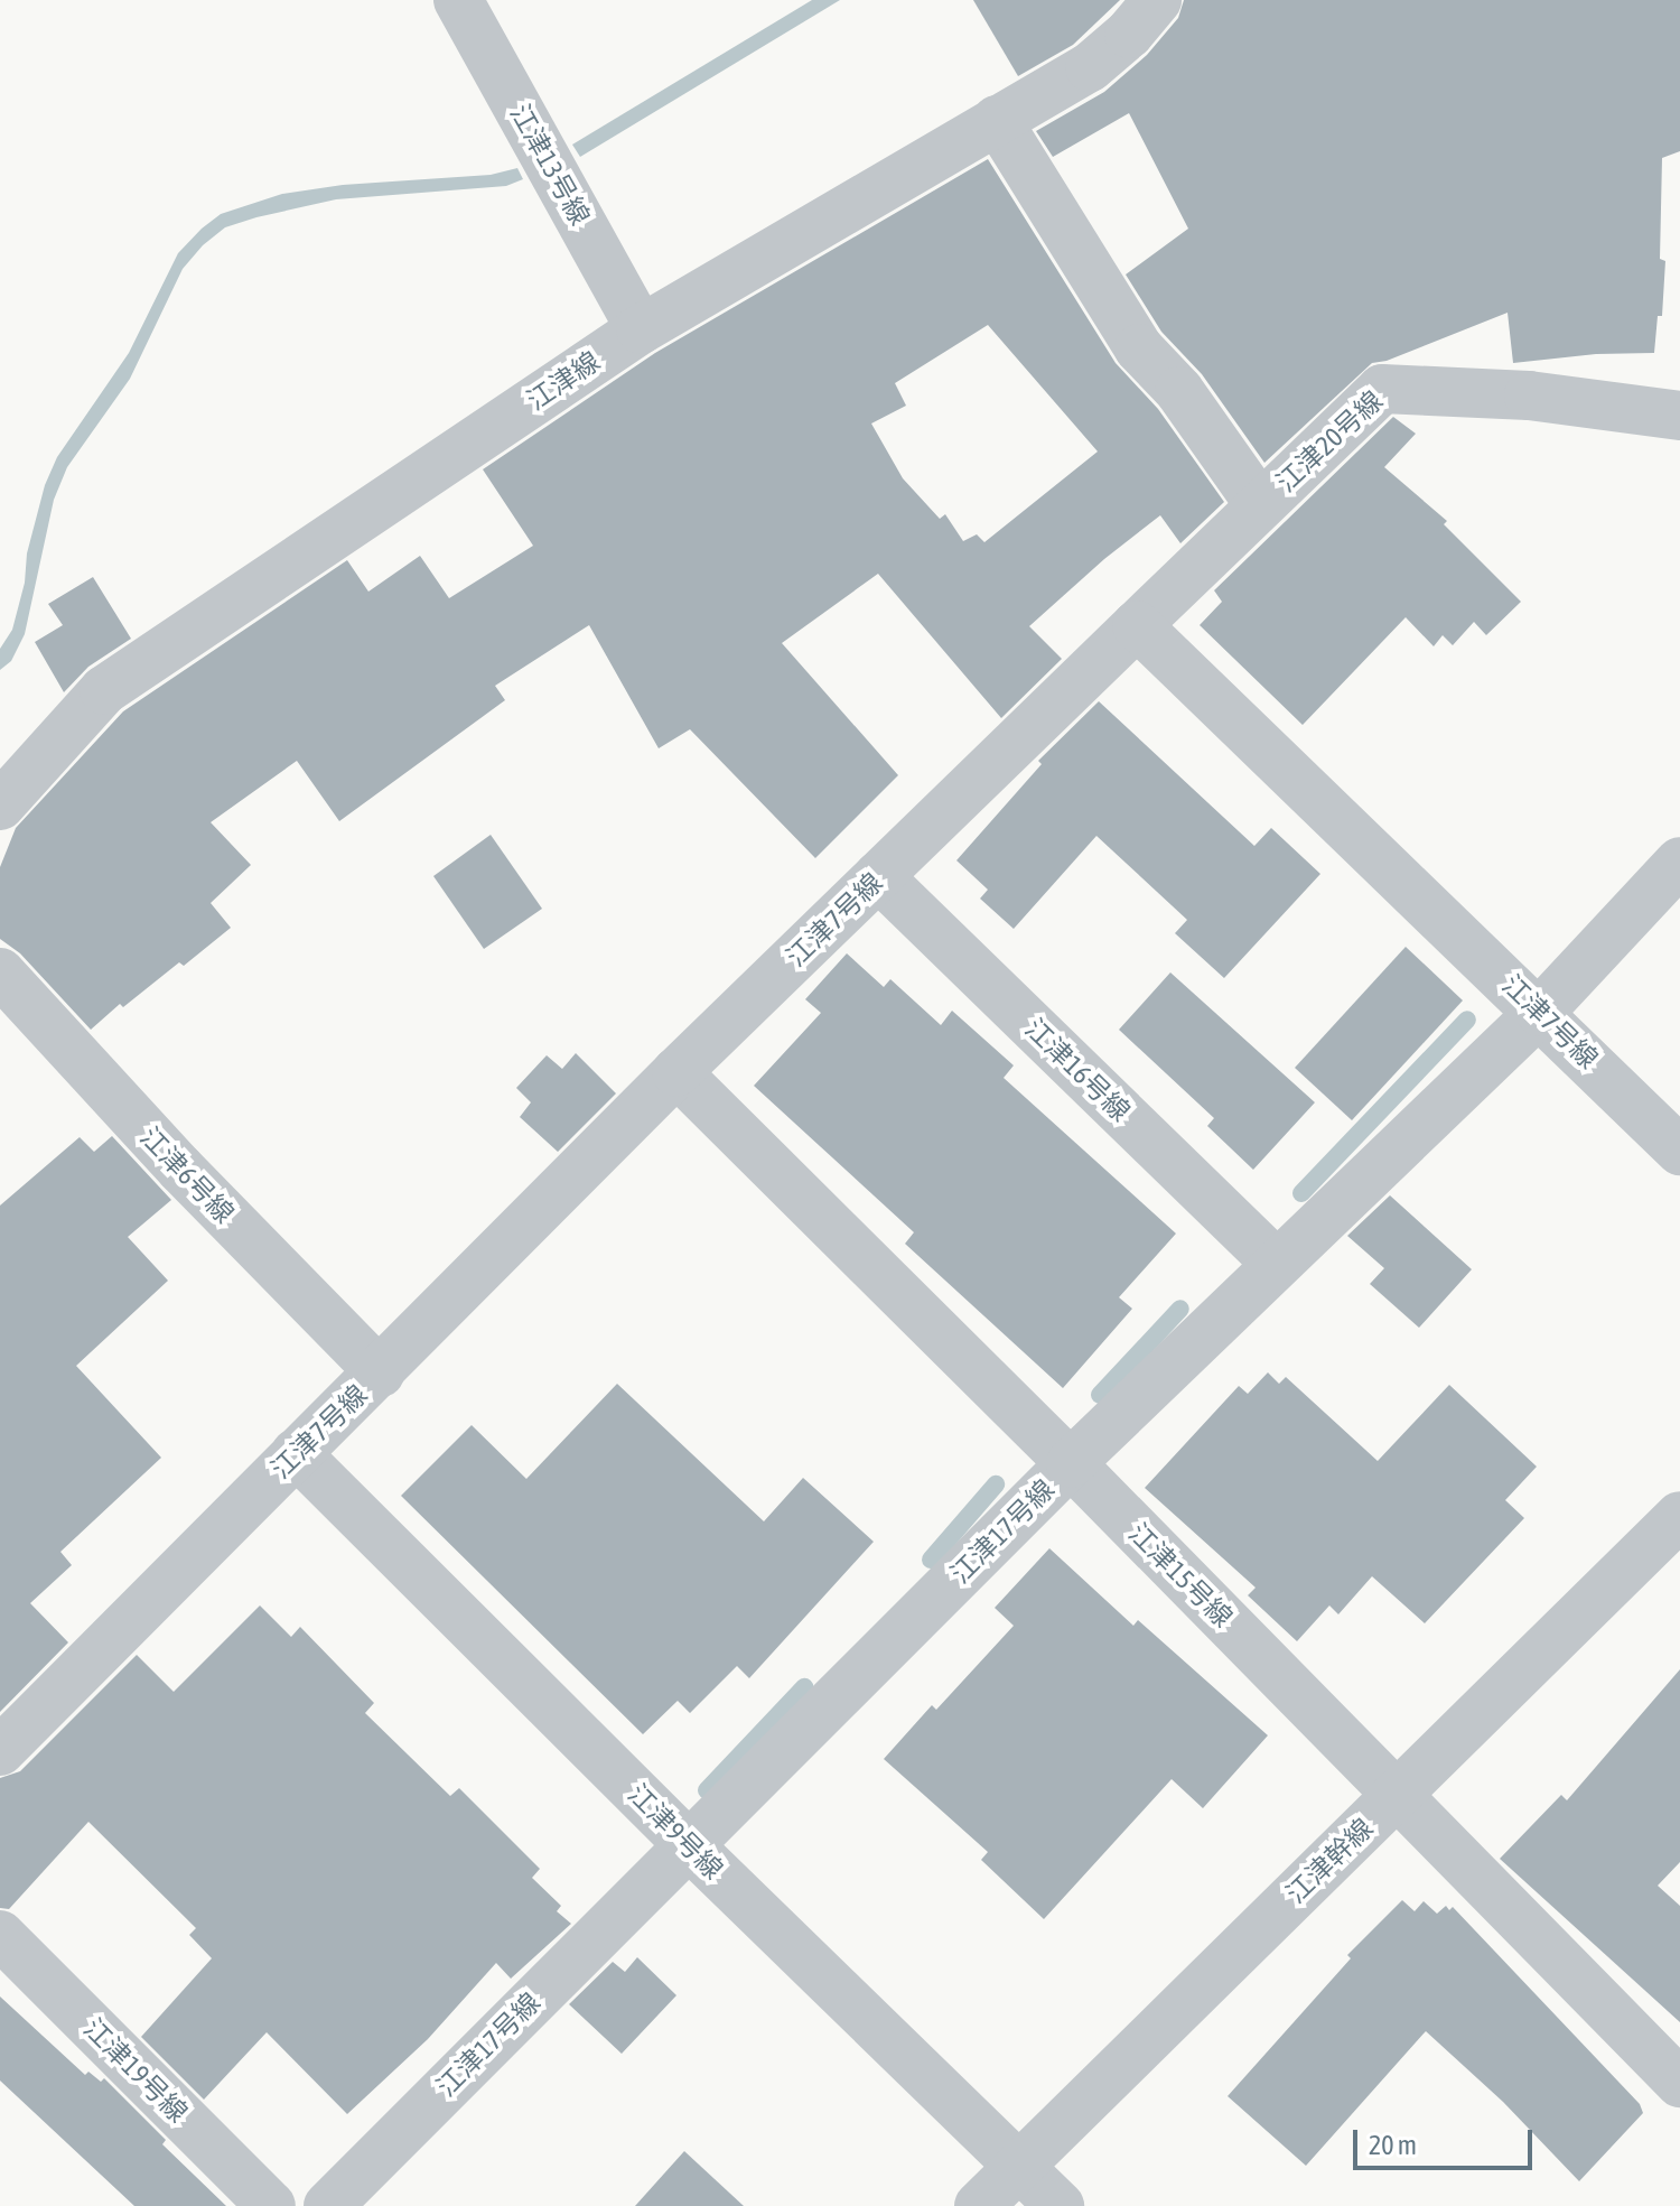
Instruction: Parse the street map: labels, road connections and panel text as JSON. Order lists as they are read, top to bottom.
{
  "streets": {
    "street": [
      "江津13号線",
      "江津線",
      "江津20号線",
      "江津7号線",
      "江津16号線",
      "江津6号線",
      "江津17号線",
      "江津15号線",
      "江津9号線",
      "江津幹線",
      "江津19号線"
    ]
  },
  "crossings": [
    ["江津13号線", "江津線"],
    ["江津20号線", "江津7号線"],
    ["江津7号線", "江津16号線"],
    ["江津7号線", "江津6号線"],
    ["江津7号線", "江津17号線"],
    ["江津7号線", "江津15号線"],
    ["江津7号線", "江津9号線"],
    ["江津16号線", "江津17号線"],
    ["江津17号線", "江津15号線"],
    ["江津17号線", "江津9号線"],
    ["江津15号線", "江津幹線"],
    ["江津9号線", "江津幹線"]
  ],
  "scale_bar": "20 m"
}
